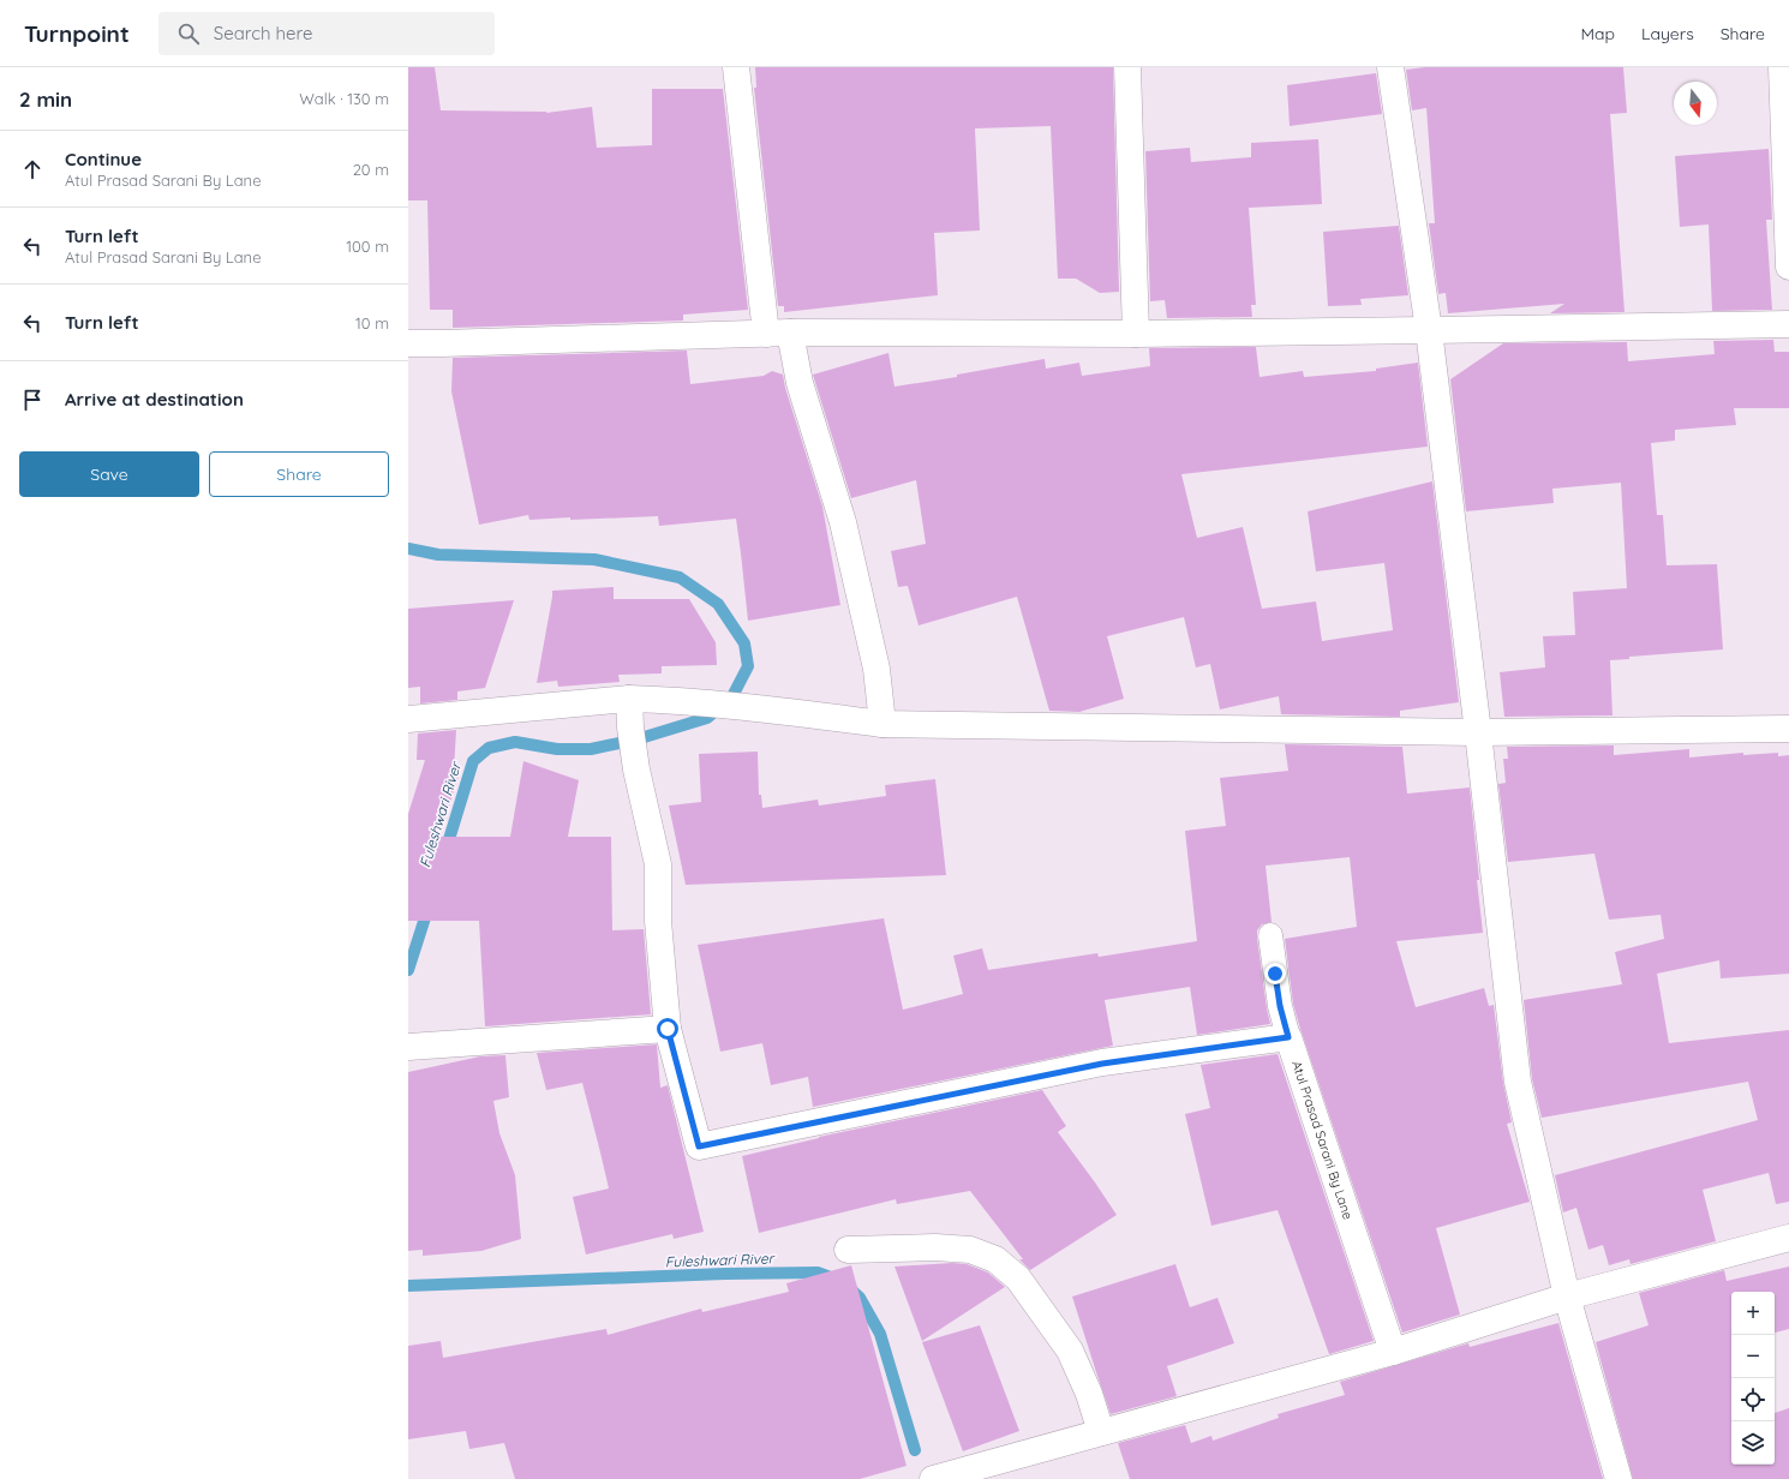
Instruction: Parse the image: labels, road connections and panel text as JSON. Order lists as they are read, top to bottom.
{
  "streets": {
    "street": ["Atul Prasad Sarani By Lane"]
  },
  "water": ["Fuleshwari River"],
  "north": "bottom",
  "page": {
    "header": "Turnpoint",
    "search": "Search here",
    "nav": ["Map", "Layers", "Share"],
    "heading": ["2 min", "Walk · 130 m"],
    "list": [
      ["Continue", "Atul Prasad Sarani By Lane", "20 m"],
      ["Turn left", "Atul Prasad Sarani By Lane", "100 m"],
      ["Turn left", "10 m"],
      "Arrive at destination"
    ],
    "buttons": ["Save", "Share"],
    "map_buttons": ["+", "−"]
  }
}
